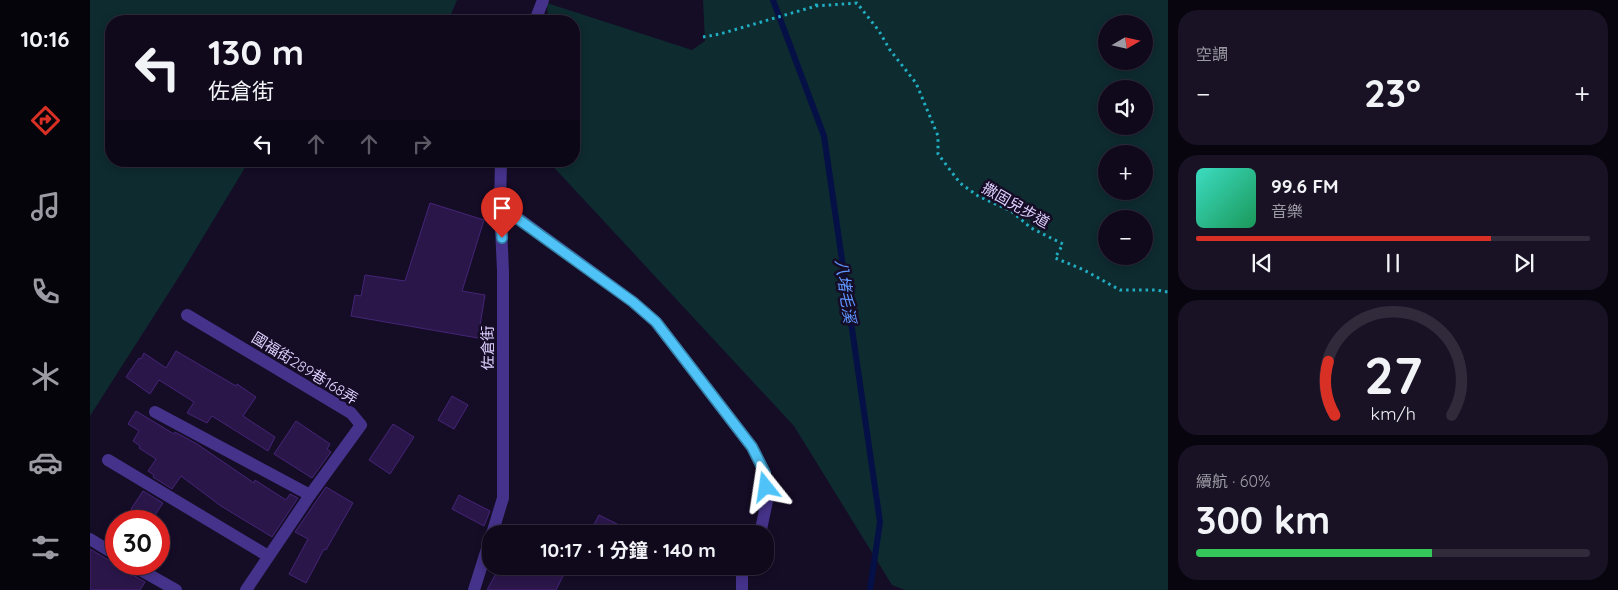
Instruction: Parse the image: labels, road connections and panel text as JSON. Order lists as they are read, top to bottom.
{
  "streets": {
    "street": ["佐倉街", "國福街289巷168弄"],
    "path": ["撒固兒步道"]
  },
  "water": ["八堵毛溪"],
  "north": "right",
  "page": {
    "tabs": "10:16",
    "tile": [
      "空調",
      ["續航 · 60%", "300 km"]
    ],
    "map_buttons": ["+", "−"],
    "turn": ["130 m", "佐倉街"],
    "heat": ["−", "23°", "+"],
    "song": ["99.6 FM", "音樂"],
    "limit": "30",
    "trip": "10:17 · 1 分鐘 · 140 m",
    "gauge": ["27", "km/h"]
  }
}
